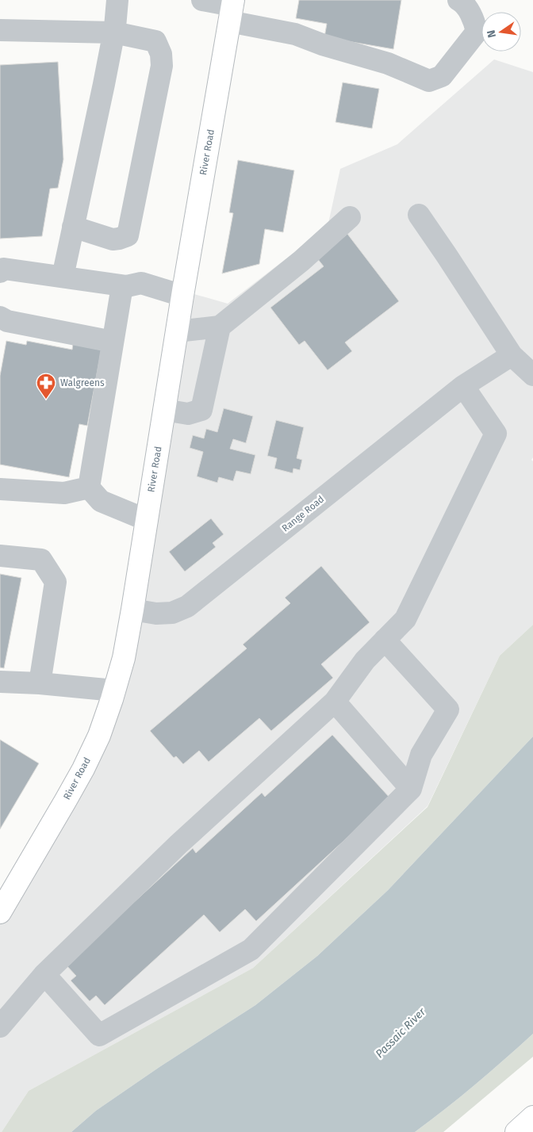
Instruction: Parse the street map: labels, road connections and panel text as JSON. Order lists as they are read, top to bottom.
{
  "streets": {
    "main road": ["River Road"],
    "street": ["Range Road"]
  },
  "crossings": [
    ["River Road", "Range Road"]
  ],
  "water": ["Passaic River"],
  "places": {
    "pharmacy": ["Walgreens"]
  },
  "north": "left"
}
